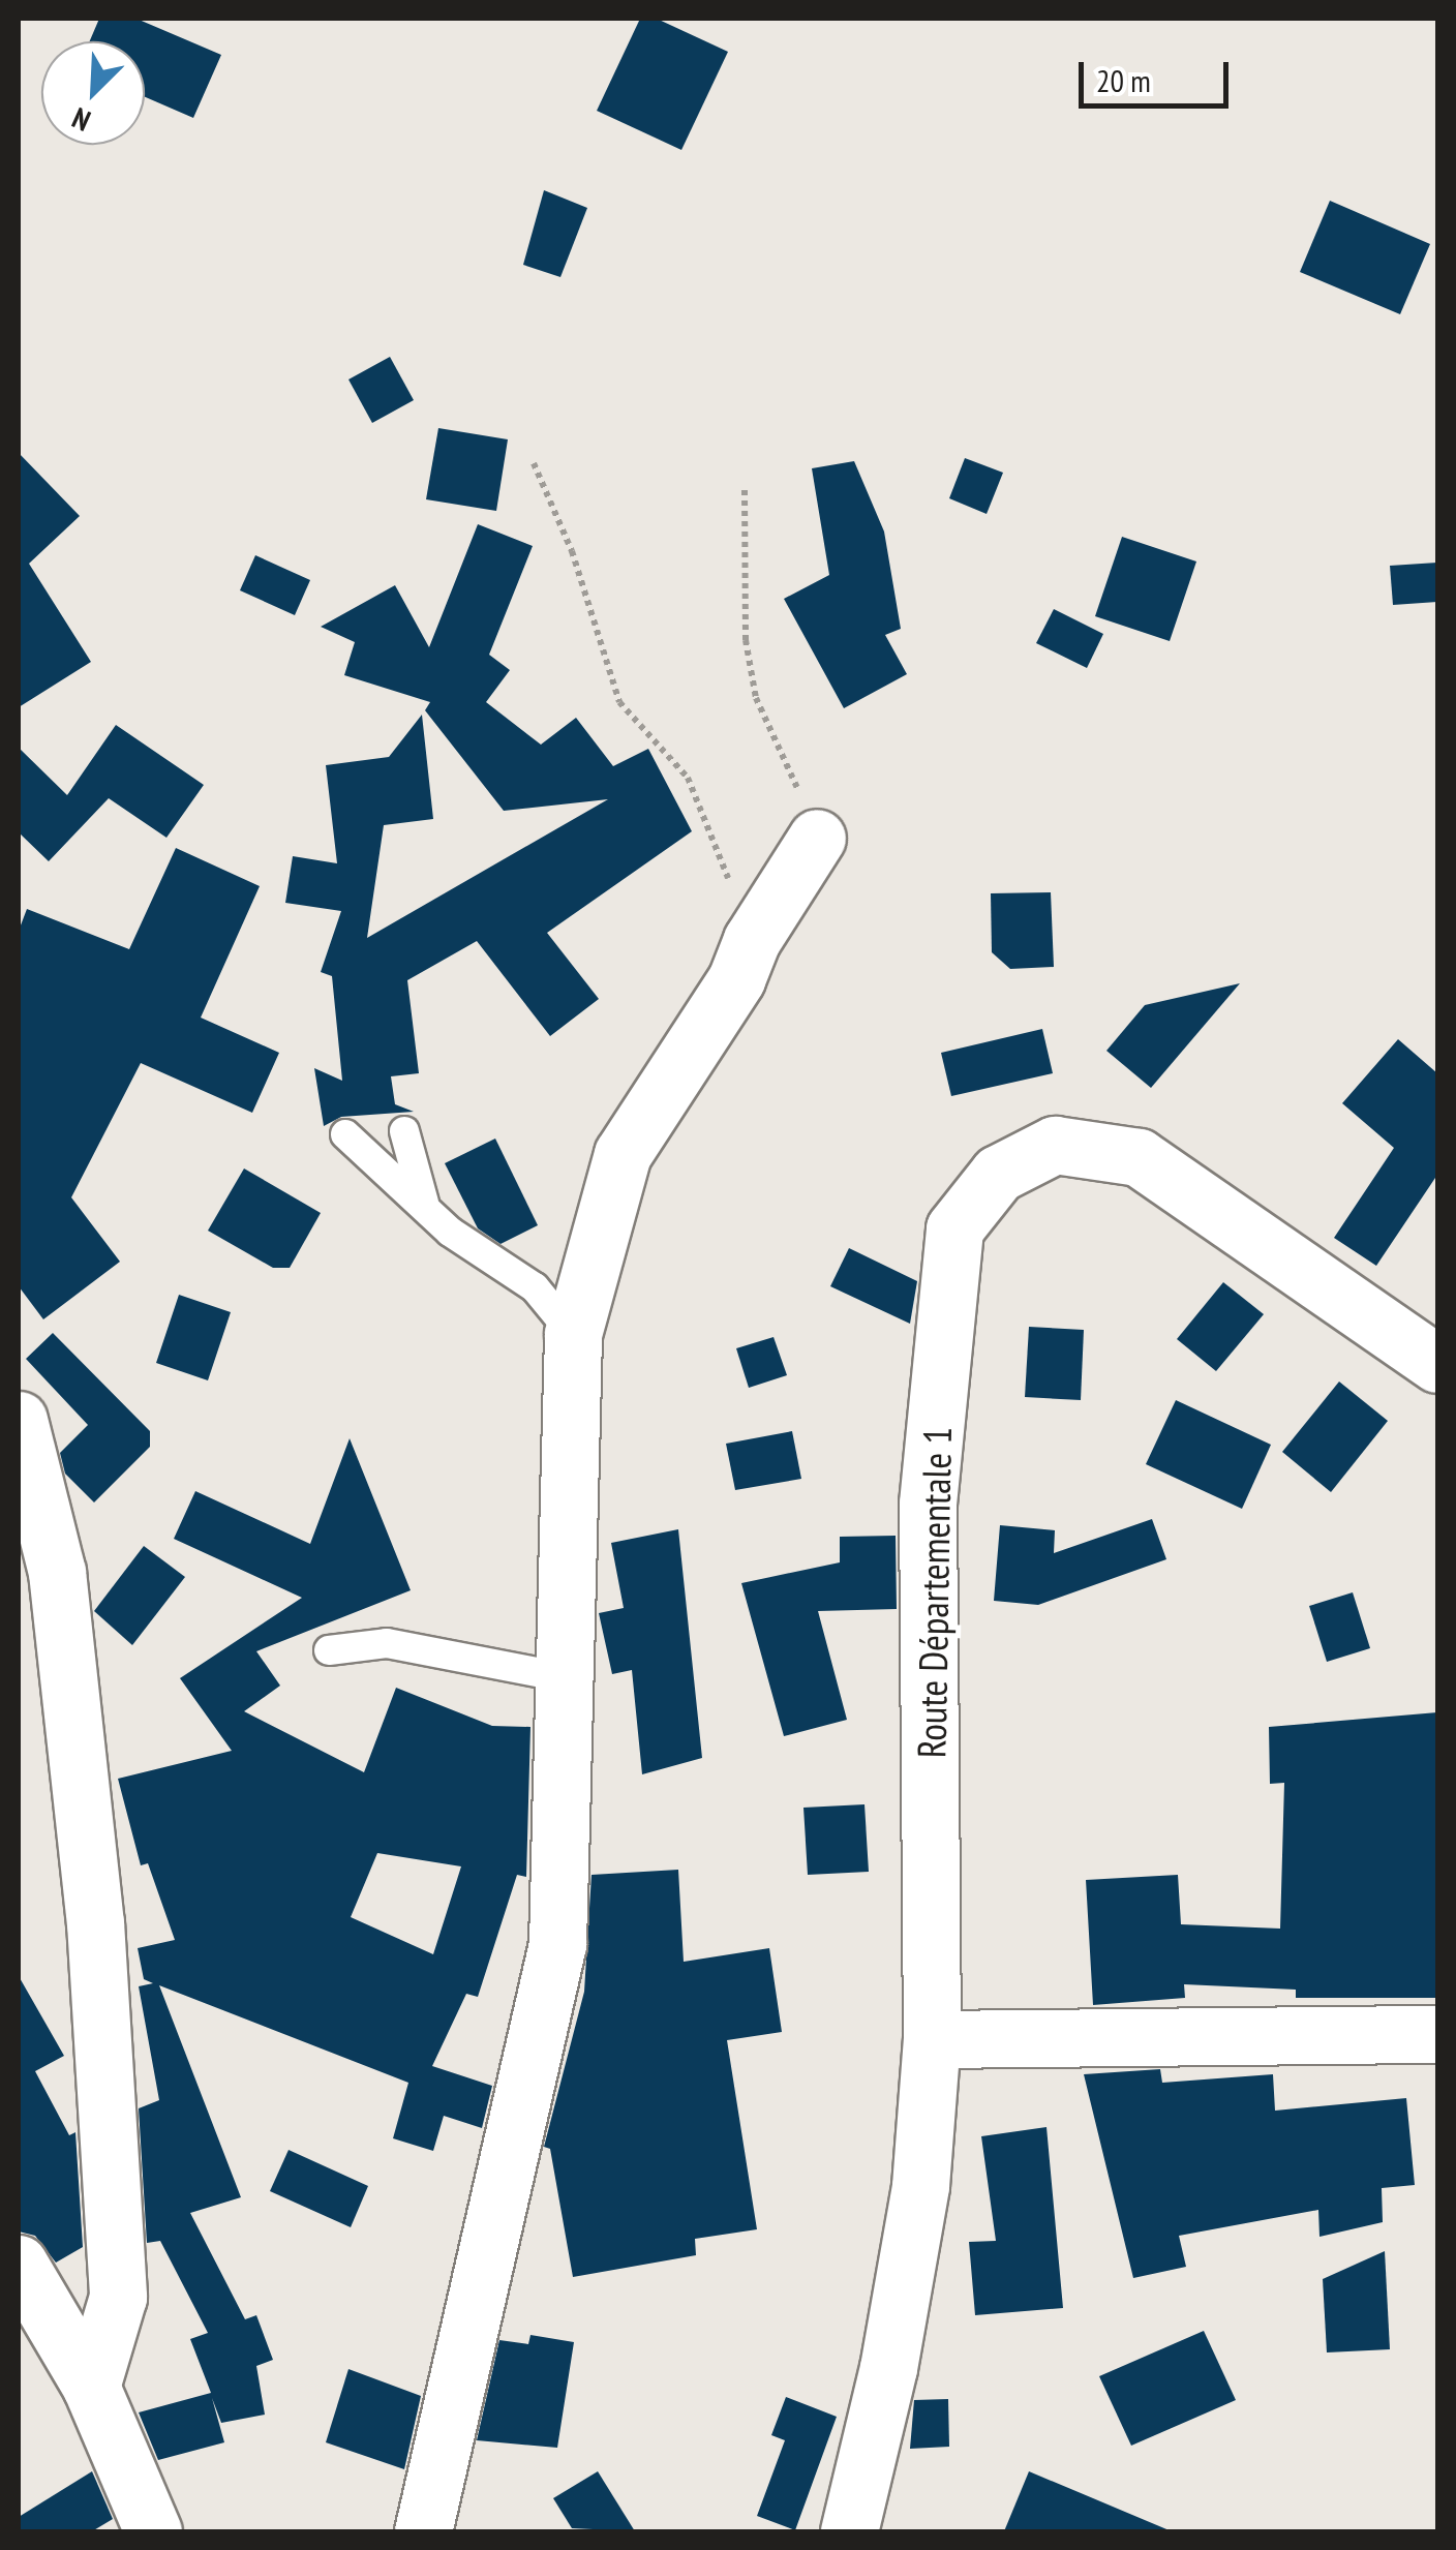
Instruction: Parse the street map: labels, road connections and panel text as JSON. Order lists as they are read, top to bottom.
{
  "streets": {
    "street": ["Route Départementale 1"]
  },
  "scale_bar": "20 m",
  "north": "bottom left"
}
